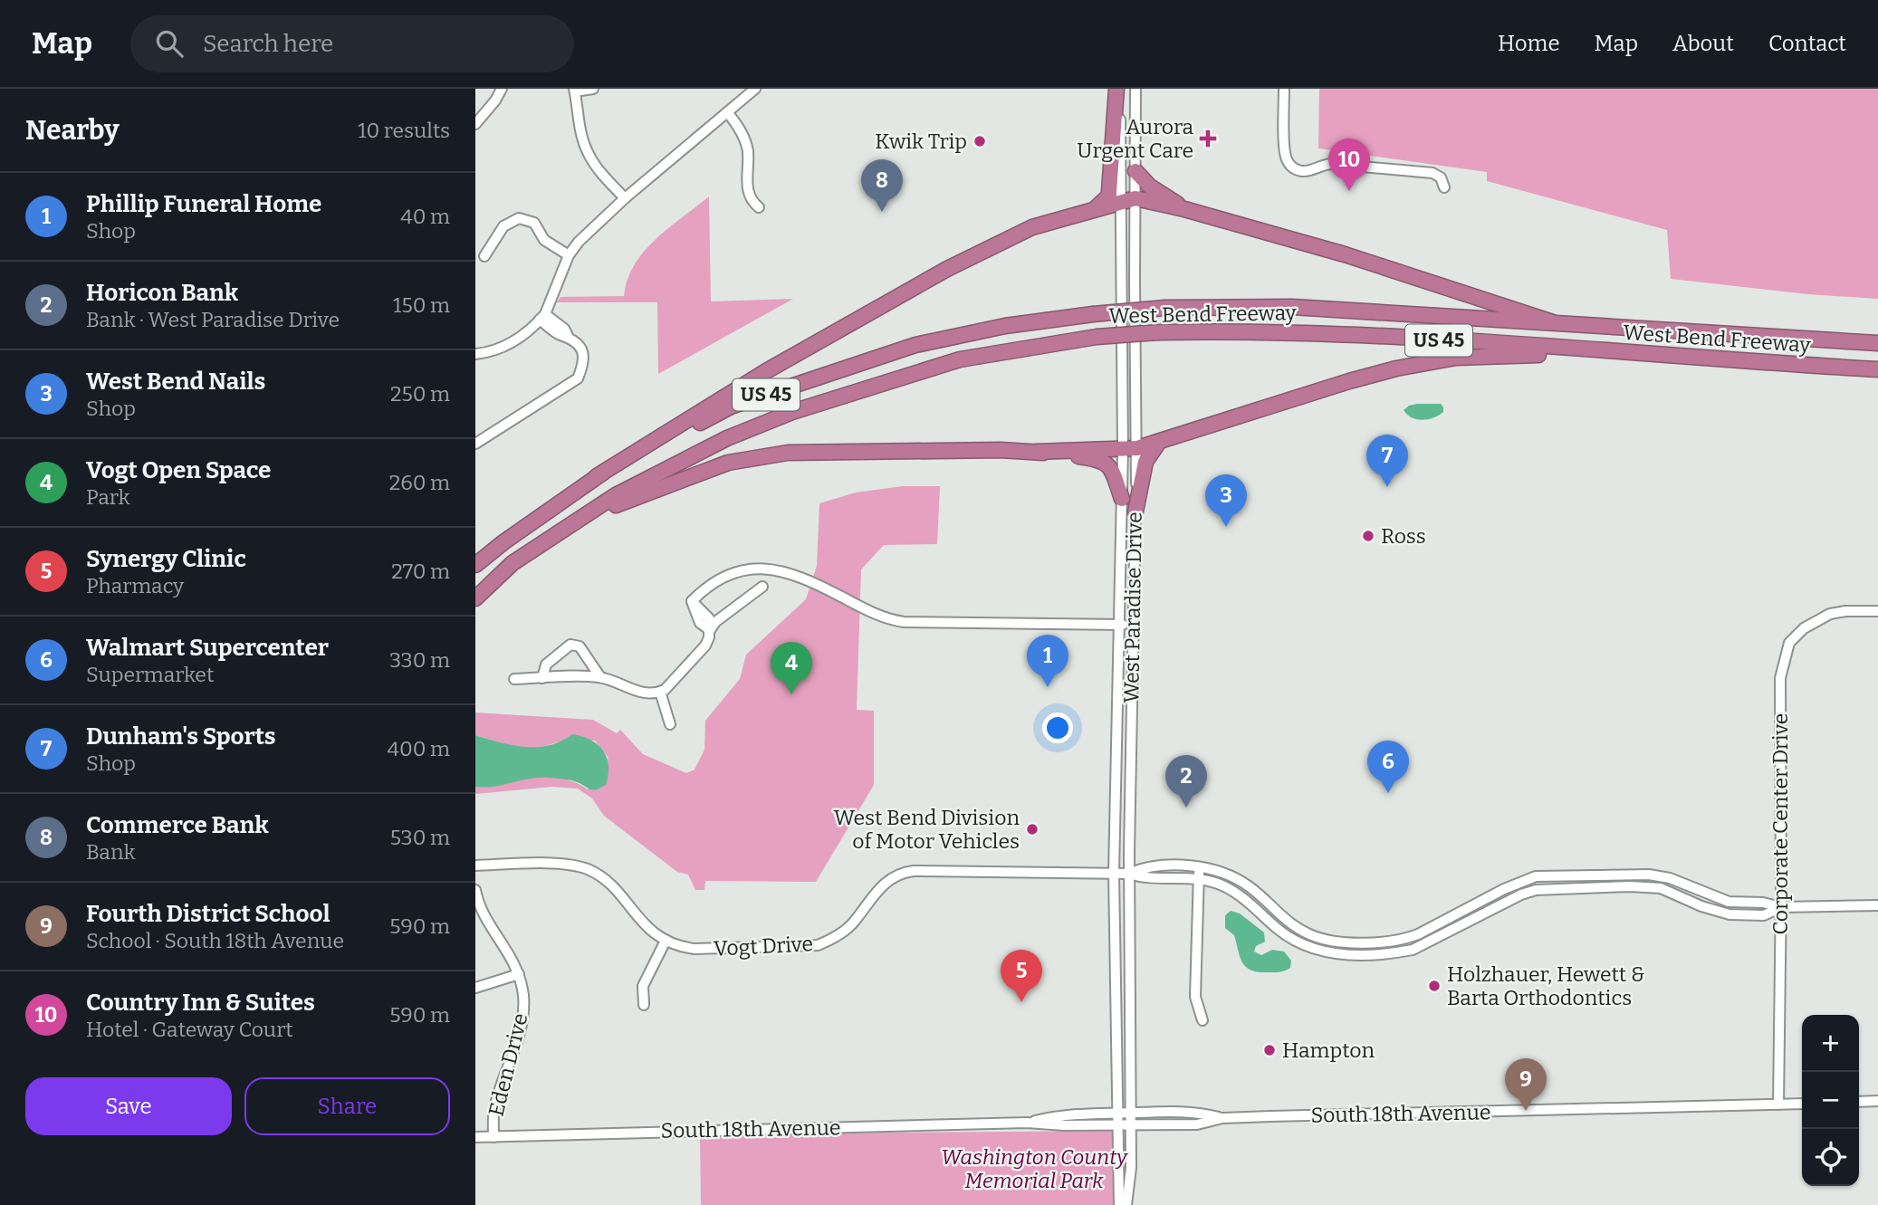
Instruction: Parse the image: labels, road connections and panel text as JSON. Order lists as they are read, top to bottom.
{
  "streets": {
    "highway": ["West Bend Freeway", "US 45"],
    "street": [
      "West Paradise Drive",
      "Corporate Center Drive",
      "Vogt Drive",
      "Eden Drive",
      "South 18th Avenue"
    ]
  },
  "crossings": [
    ["West Paradise Drive", "Vogt Drive"],
    ["West Paradise Drive", "South 18th Avenue"],
    ["Corporate Center Drive", "South 18th Avenue"],
    ["Eden Drive", "South 18th Avenue"]
  ],
  "parks": ["Washington County Memorial Park"],
  "places": {
    "health": ["Aurora Urgent Care"],
    "other": [
      "Kwik Trip",
      "Ross",
      "West Bend Division of Motor Vehicles",
      "Holzhauer, Hewett & Barta Orthodontics",
      "Hampton"
    ]
  },
  "page": {
    "header": "Map",
    "search": "Search here",
    "nav": [
      "Home",
      "Map",
      "About",
      "Contact"
    ],
    "heading": ["Nearby", "10 results"],
    "pins": [
      "10",
      "8",
      "7",
      "3",
      "1",
      "4",
      "6",
      "2",
      "5",
      "9"
    ],
    "list": [
      {
        "mark": "1",
        "name": "Phillip Funeral Home",
        "note": "Shop",
        "value": "40 m"
      },
      {
        "mark": "2",
        "name": "Horicon Bank",
        "note": "Bank · West Paradise Drive",
        "value": "150 m"
      },
      {
        "mark": "3",
        "name": "West Bend Nails",
        "note": "Shop",
        "value": "250 m"
      },
      {
        "mark": "4",
        "name": "Vogt Open Space",
        "note": "Park",
        "value": "260 m"
      },
      {
        "mark": "5",
        "name": "Synergy Clinic",
        "note": "Pharmacy",
        "value": "270 m"
      },
      {
        "mark": "6",
        "name": "Walmart Supercenter",
        "note": "Supermarket",
        "value": "330 m"
      },
      {
        "mark": "7",
        "name": "Dunham's Sports",
        "note": "Shop",
        "value": "400 m"
      },
      {
        "mark": "8",
        "name": "Commerce Bank",
        "note": "Bank",
        "value": "530 m"
      },
      {
        "mark": "9",
        "name": "Fourth District School",
        "note": "School · South 18th Avenue",
        "value": "590 m"
      },
      {
        "mark": "10",
        "name": "Country Inn & Suites",
        "note": "Hotel · Gateway Court",
        "value": "590 m"
      }
    ],
    "map_buttons": ["+", "−"],
    "buttons": ["Save", "Share"]
  }
}
